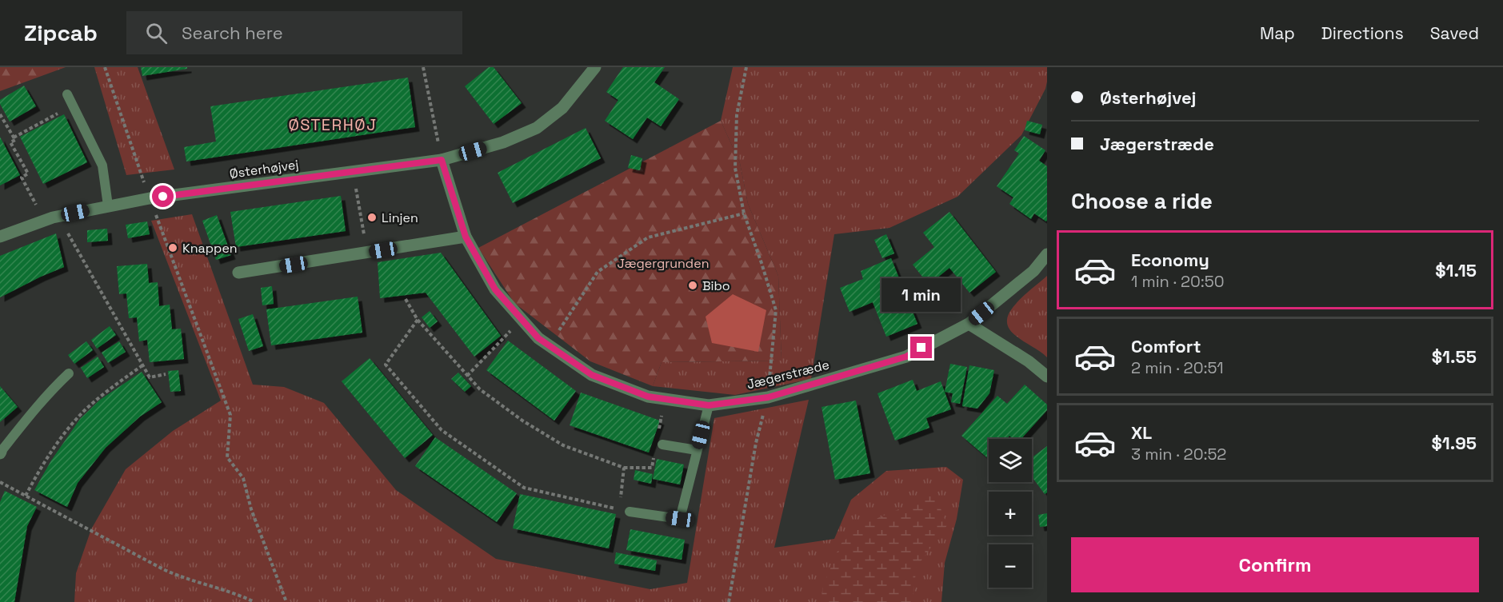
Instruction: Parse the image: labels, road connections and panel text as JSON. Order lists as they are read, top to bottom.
{
  "streets": {
    "street": ["Østerhøjvej", "Jægerstræde"]
  },
  "crossings": [
    ["Østerhøjvej", "Jægerstræde"]
  ],
  "districts": ["ØSTERHØJ"],
  "parks": ["Jægergrunden"],
  "places": ["Linjen", "Knappen", "Bibo"],
  "page": {
    "header": "Zipcab",
    "search": "Search here",
    "nav": ["Map", "Directions", "Saved"],
    "banner": ["Østerhøjvej", "Jægerstræde"],
    "heading": "Choose a ride",
    "list": [
      {
        "name": "Economy",
        "note": "1 min · 20:50",
        "value": "$1.15"
      },
      {
        "name": "Comfort",
        "note": "2 min · 20:51",
        "value": "$1.55"
      },
      {
        "name": "XL",
        "note": "3 min · 20:52",
        "value": "$1.95"
      }
    ],
    "bubble": "1 min",
    "map_buttons": ["+", "−"],
    "buttons": "Confirm"
  }
}
